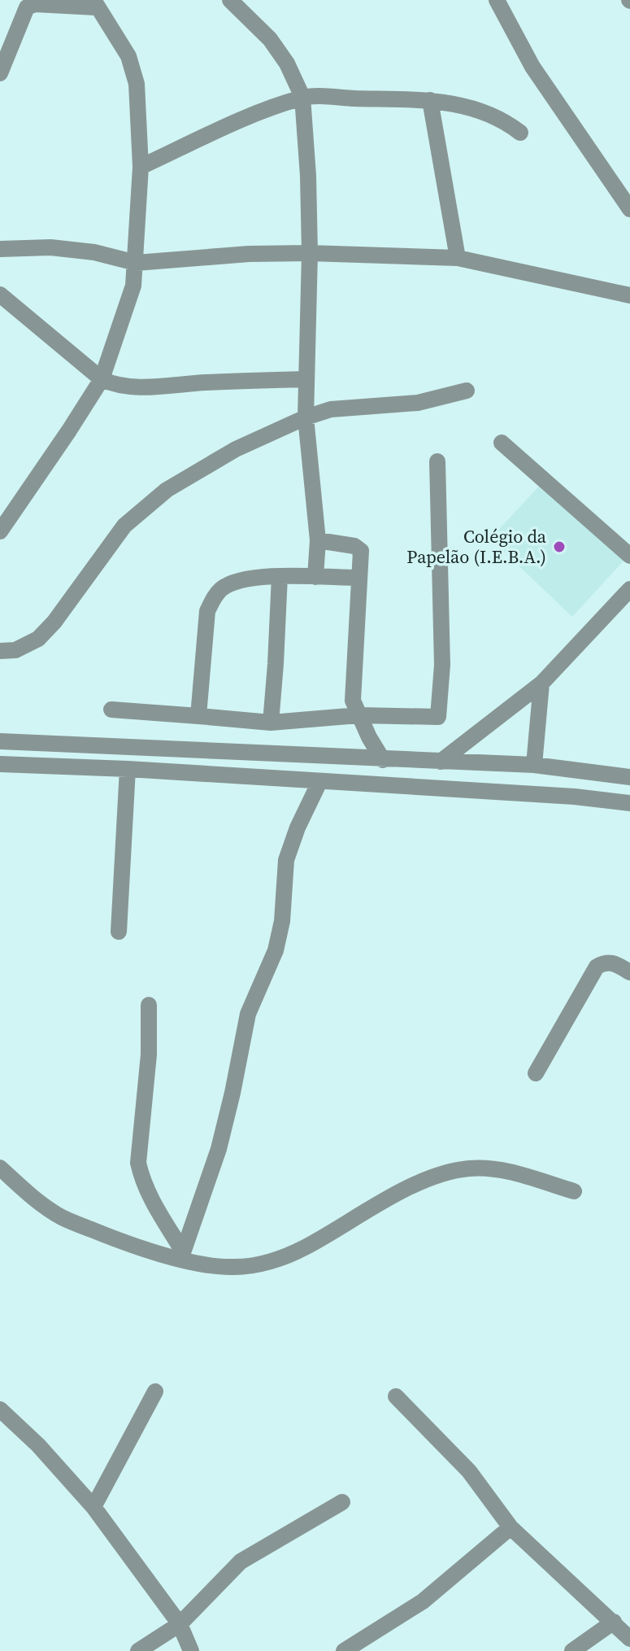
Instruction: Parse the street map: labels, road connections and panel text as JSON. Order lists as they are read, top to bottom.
{
  "places": ["Colégio da Papelão (I.E.B.A.)"]
}
